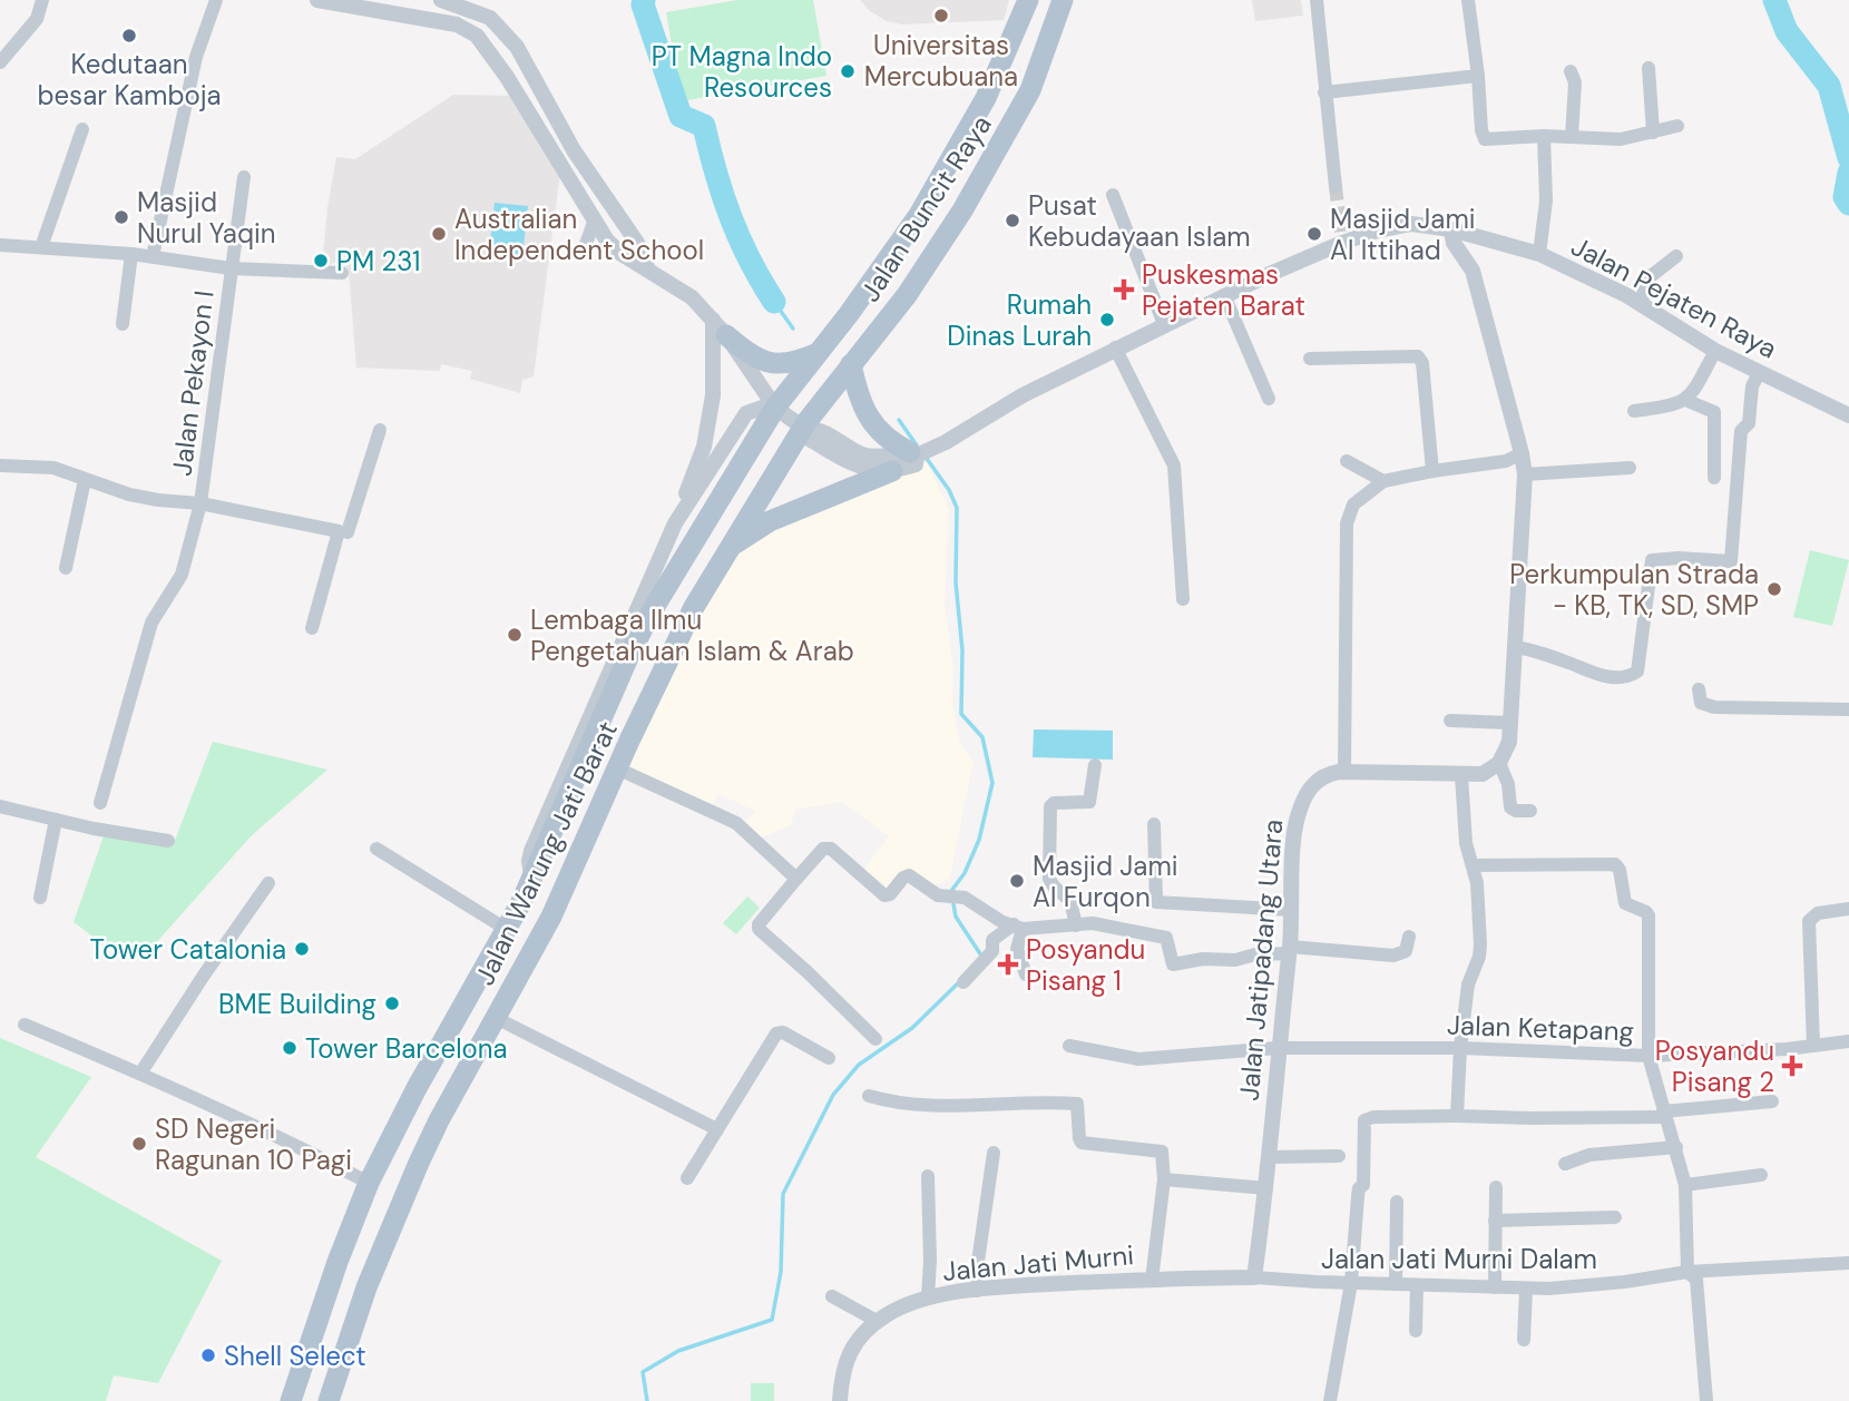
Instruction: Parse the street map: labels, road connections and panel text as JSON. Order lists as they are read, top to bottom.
{
  "streets": {
    "main road": ["Jalan Buncit Raya", "Jalan Warung Jati Barat"],
    "street": [
      "Jalan Pejaten Raya",
      "Jalan Pekayon I",
      "Jalan Jatipadang Utara",
      "Jalan Ketapang",
      "Jalan Jati Murni Dalam",
      "Jalan Jati Murni"
    ]
  },
  "crossings": [
    ["Jalan Buncit Raya", "Jalan Pejaten Raya"],
    ["Jalan Buncit Raya", "Jalan Warung Jati Barat"],
    ["Jalan Pejaten Raya", "Jalan Warung Jati Barat"],
    ["Jalan Jatipadang Utara", "Jalan Ketapang"],
    ["Jalan Jatipadang Utara", "Jalan Jati Murni Dalam"],
    ["Jalan Jatipadang Utara", "Jalan Jati Murni"],
    ["Jalan Jati Murni Dalam", "Jalan Jati Murni"]
  ],
  "places": {
    "other": [
      "Universitas Mercubuana",
      "Kedutaan besar Kamboja",
      "PT Magna Indo Resources",
      "Masjid Nurul Yaqin",
      "Pusat Kebudayaan Islam",
      "Australian Independent School",
      "Masjid Jami Al Ittihad",
      "PM 231",
      "Rumah Dinas Lurah",
      "Perkumpulan Strada - KB, TK, SD, SMP",
      "Lembaga Ilmu Pengetahuan Islam & Arab",
      "Masjid Jami Al Furqon",
      "Tower Catalonia",
      "BME Building",
      "Tower Barcelona",
      "SD Negeri Ragunan 10 Pagi",
      "Shell Select"
    ],
    "health": ["Puskesmas Pejaten Barat", "Posyandu Pisang 1", "Posyandu Pisang 2"]
  }
}
